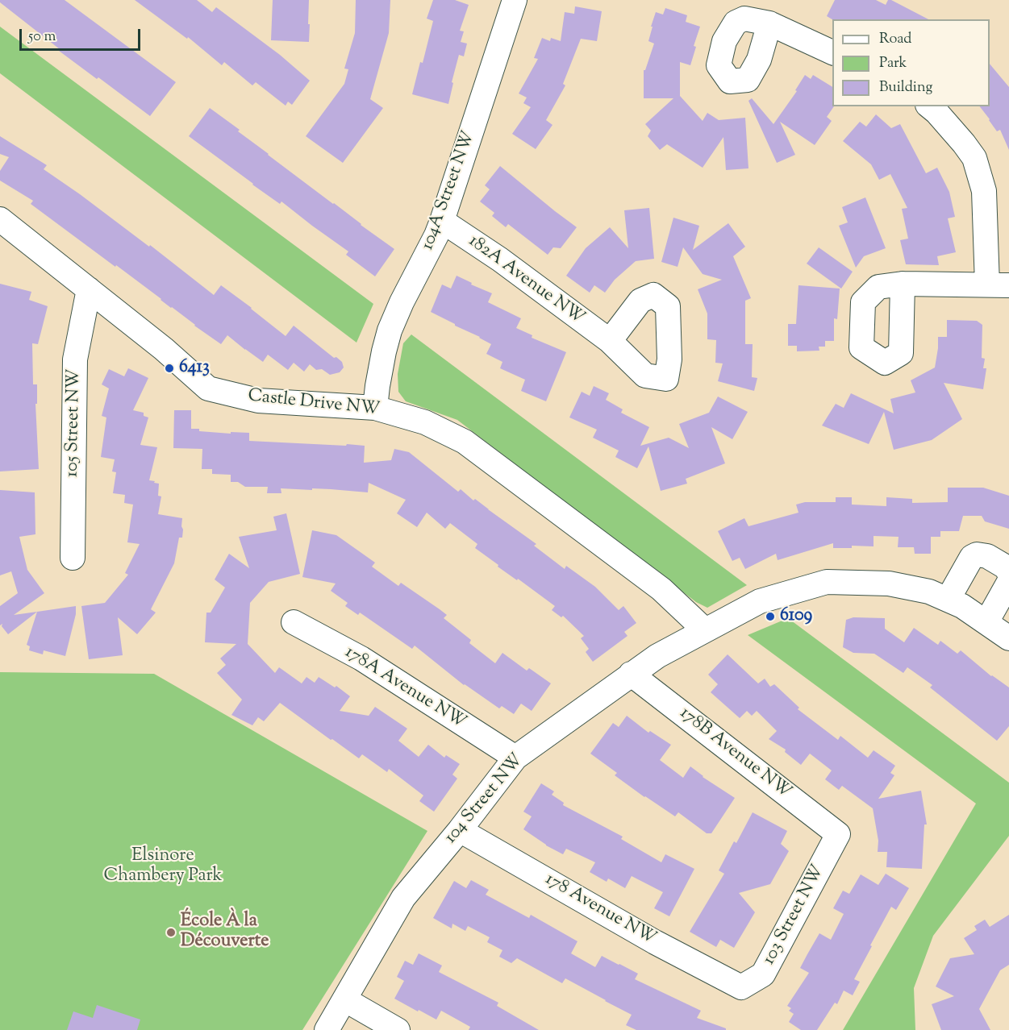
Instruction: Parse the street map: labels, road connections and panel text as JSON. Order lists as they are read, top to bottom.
{
  "streets": {
    "street": [
      "104A Street NW",
      "182A Avenue NW",
      "Castle Drive NW",
      "105 Street NW",
      "178A Avenue NW",
      "178B Avenue NW",
      "104 Street NW",
      "178 Avenue NW",
      "103 Street NW"
    ]
  },
  "crossings": [
    ["104A Street NW", "182A Avenue NW"],
    ["104A Street NW", "Castle Drive NW"],
    ["Castle Drive NW", "105 Street NW"],
    ["Castle Drive NW", "104 Street NW"],
    ["178A Avenue NW", "104 Street NW"],
    ["178B Avenue NW", "104 Street NW"],
    ["178B Avenue NW", "103 Street NW"],
    ["104 Street NW", "178 Avenue NW"],
    ["178 Avenue NW", "103 Street NW"]
  ],
  "parks": ["Elsinore Chambery Park"],
  "places": ["6413", "6109", "École À la Découverte"],
  "legend": ["Road", "Park", "Building"],
  "scale_bar": "50 m"
}
